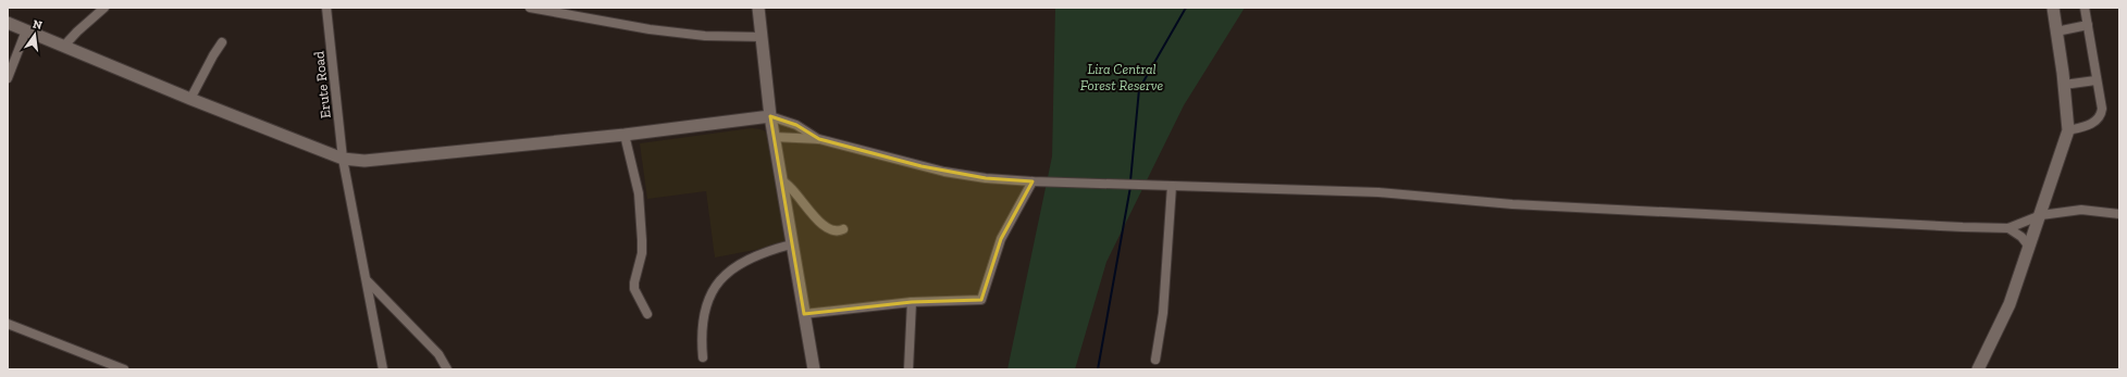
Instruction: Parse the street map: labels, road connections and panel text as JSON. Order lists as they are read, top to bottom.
{
  "streets": {
    "street": ["Erute Road"]
  },
  "parks": ["Lira Central Forest Reserve"],
  "north": "top"
}
